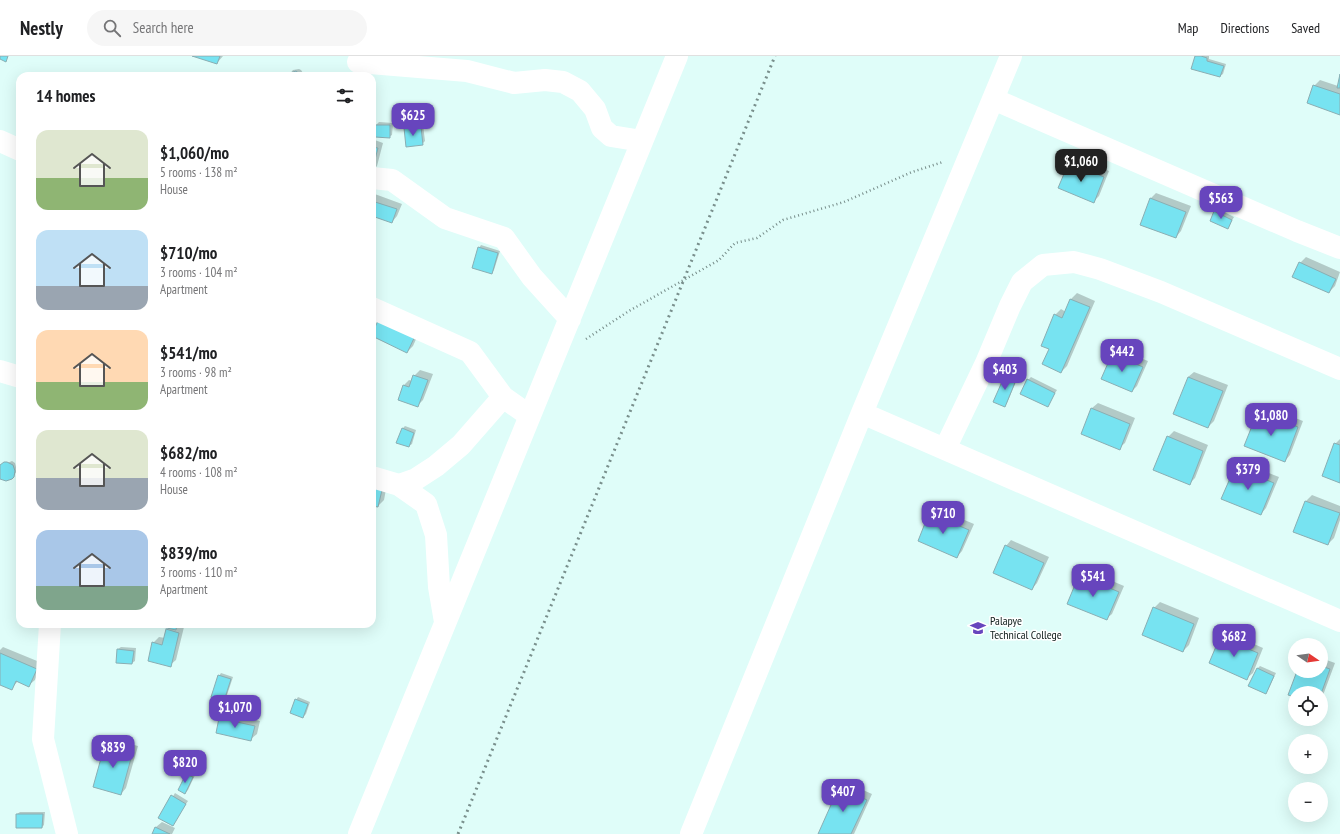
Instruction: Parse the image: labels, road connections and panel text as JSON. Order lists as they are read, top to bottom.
{
  "places": {
    "school or university": ["Palapye Technical College"]
  },
  "north": "right",
  "page": {
    "header": "Nestly",
    "search": "Search here",
    "nav": ["Map", "Directions", "Saved"],
    "heading": "14 homes",
    "price": [
      "$625",
      "$1,060",
      "$563",
      "$442",
      "$403",
      "$1,080",
      "$379",
      "$710",
      "$541",
      "$682",
      "$1,070",
      "$839",
      "$820",
      "$407"
    ],
    "list": [
      {
        "name": "$1,060/mo",
        "note": "5 rooms · 138 m² · House"
      },
      {
        "name": "$710/mo",
        "note": "3 rooms · 104 m² · Apartment"
      },
      {
        "name": "$541/mo",
        "note": "3 rooms · 98 m² · Apartment"
      },
      {
        "name": "$682/mo",
        "note": "4 rooms · 108 m² · House"
      },
      {
        "name": "$839/mo",
        "note": "3 rooms · 110 m² · Apartment"
      }
    ],
    "map_buttons": ["+", "−"]
  }
}
